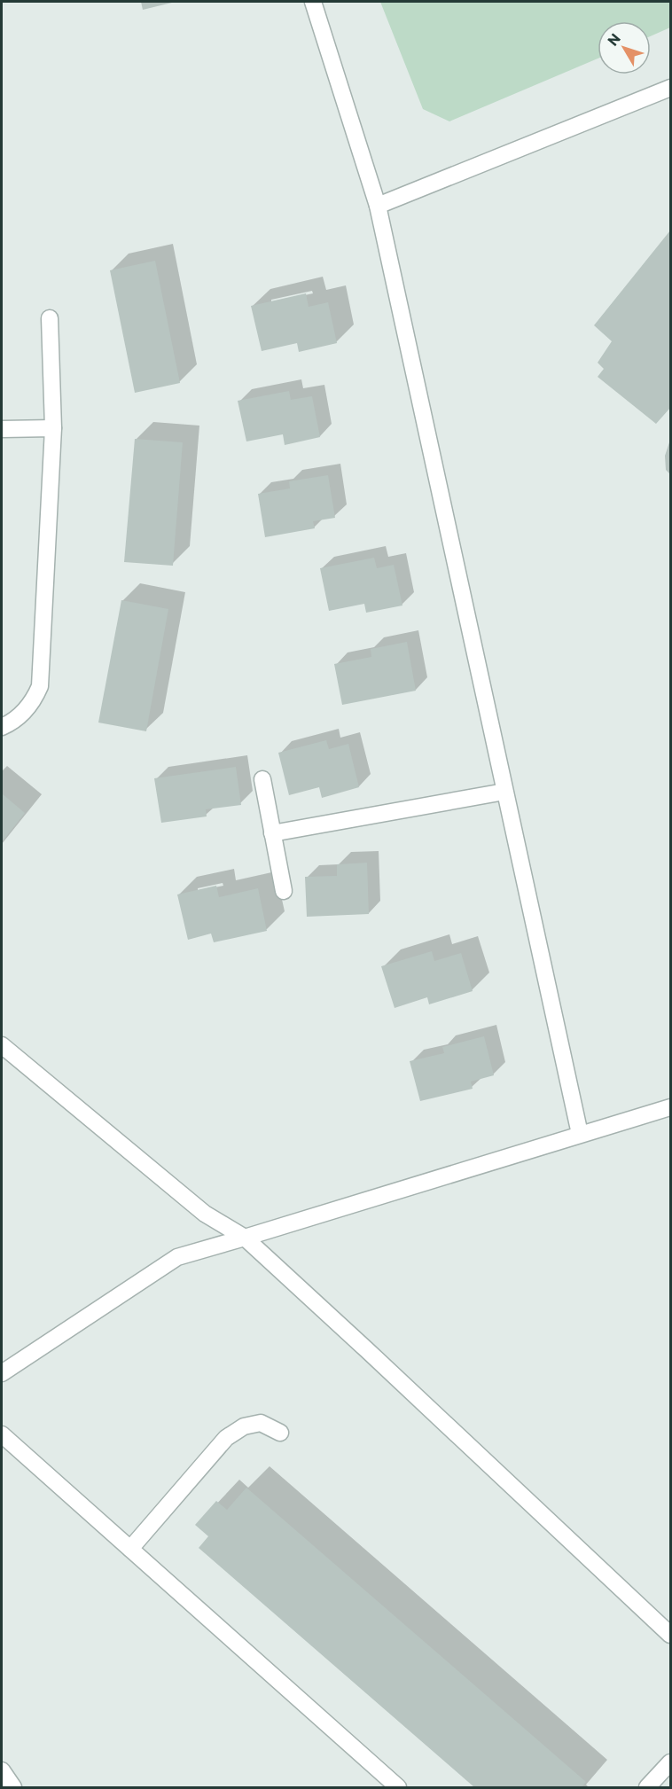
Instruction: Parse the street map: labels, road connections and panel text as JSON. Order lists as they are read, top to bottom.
{
  "north": "top left"
}
